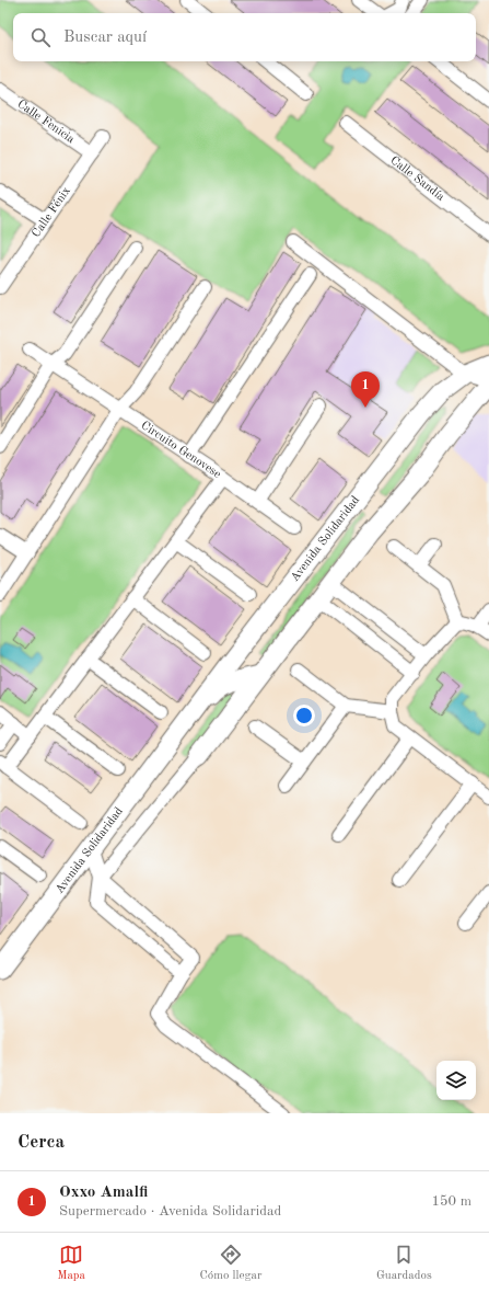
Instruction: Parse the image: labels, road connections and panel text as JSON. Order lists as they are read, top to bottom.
{
  "streets": {
    "main road": ["Avenida Solidaridad"],
    "street": [
      "Calle Fenicia",
      "Calle Sandía",
      "Calle Fénix",
      "Circuito Genovese"
    ]
  },
  "crossings": [
    ["Calle Fenicia", "Calle Fénix"]
  ],
  "page": {
    "search": "Buscar aquí",
    "pins": "1",
    "heading": "Cerca",
    "list": [
      {
        "mark": "1",
        "name": "Oxxo Amalfi",
        "note": "Supermercado · Avenida Solidaridad",
        "value": "150 m"
      }
    ],
    "nav": ["Mapa", "Cómo llegar", "Guardados"]
  }
}
